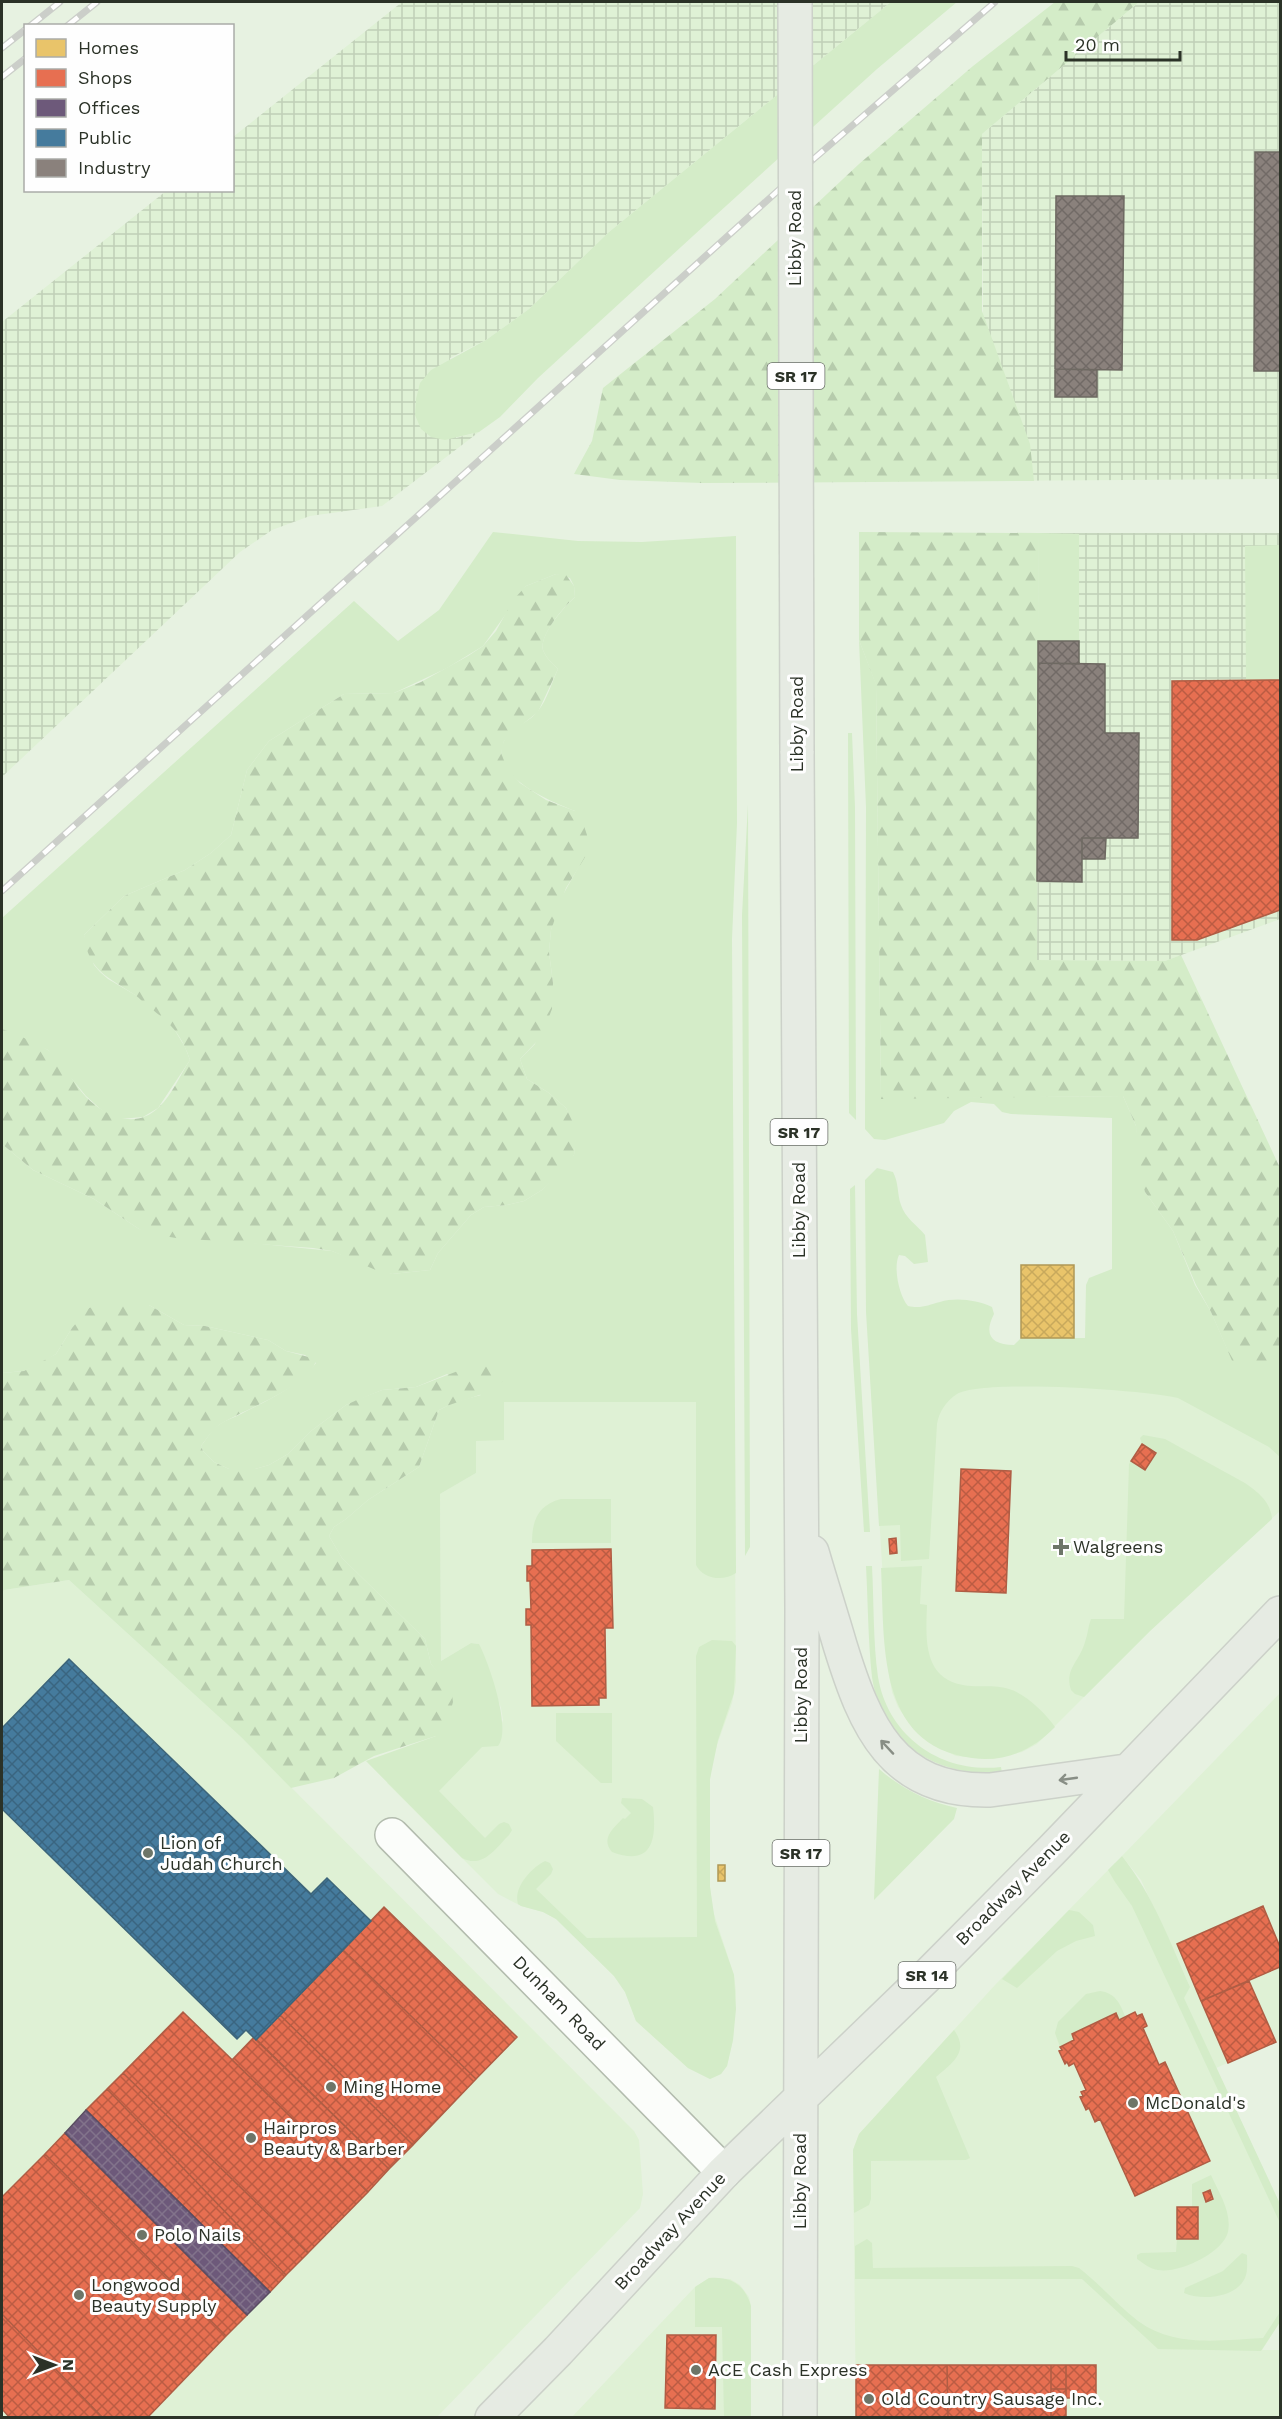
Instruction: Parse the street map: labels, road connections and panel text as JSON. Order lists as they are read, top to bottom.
{
  "streets": {
    "main road": [
      "Libby Road",
      "SR 17",
      "Broadway Avenue",
      "SR 14"
    ],
    "street": ["Dunham Road"]
  },
  "crossings": [
    ["Libby Road", "Broadway Avenue"],
    ["Broadway Avenue", "Dunham Road"]
  ],
  "places": {
    "health": ["Walgreens"],
    "other": [
      "Lion of Judah Church",
      "Ming Home",
      "McDonald's",
      "Hairpros Beauty & Barber",
      "Polo Nails",
      "Longwood Beauty Supply",
      "ACE Cash Express",
      "Old Country Sausage Inc."
    ]
  },
  "legend": [
    "Homes",
    "Shops",
    "Offices",
    "Public",
    "Industry"
  ],
  "scale_bar": "20 m",
  "north": "right"
}
